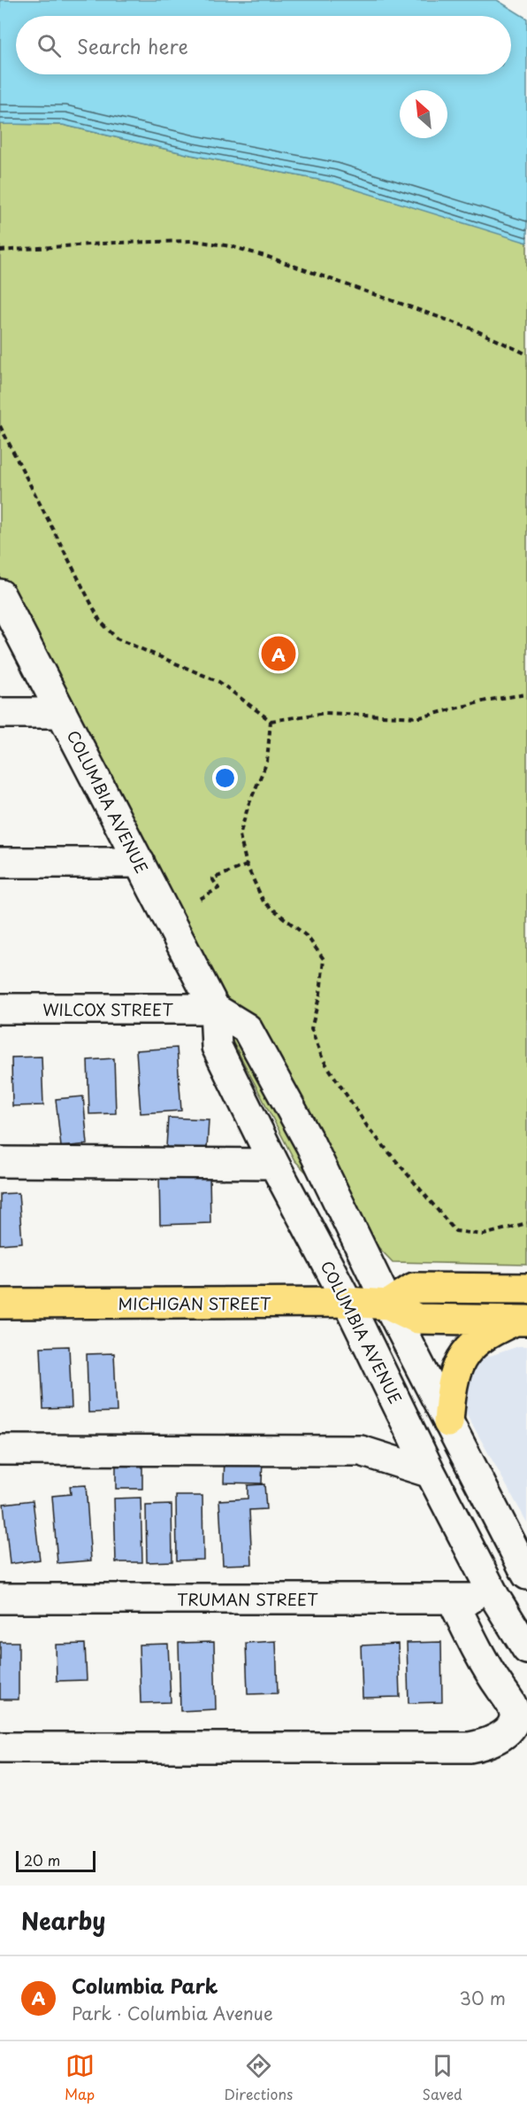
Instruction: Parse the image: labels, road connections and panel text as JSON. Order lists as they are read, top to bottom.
{
  "streets": {
    "main road": ["MICHIGAN STREET"],
    "street": ["COLUMBIA AVENUE", "WILCOX STREET", "TRUMAN STREET"]
  },
  "crossings": [
    ["COLUMBIA AVENUE", "WILCOX STREET"],
    ["COLUMBIA AVENUE", "MICHIGAN STREET"],
    ["COLUMBIA AVENUE", "TRUMAN STREET"]
  ],
  "scale_bar": "20 m",
  "north": "top left",
  "page": {
    "search": "Search here",
    "pins": "A",
    "scale": "20 m",
    "heading": "Nearby",
    "list": [
      {
        "mark": "A",
        "name": "Columbia Park",
        "note": "Park · Columbia Avenue",
        "value": "30 m"
      }
    ],
    "nav": ["Map", "Directions", "Saved"]
  }
}
